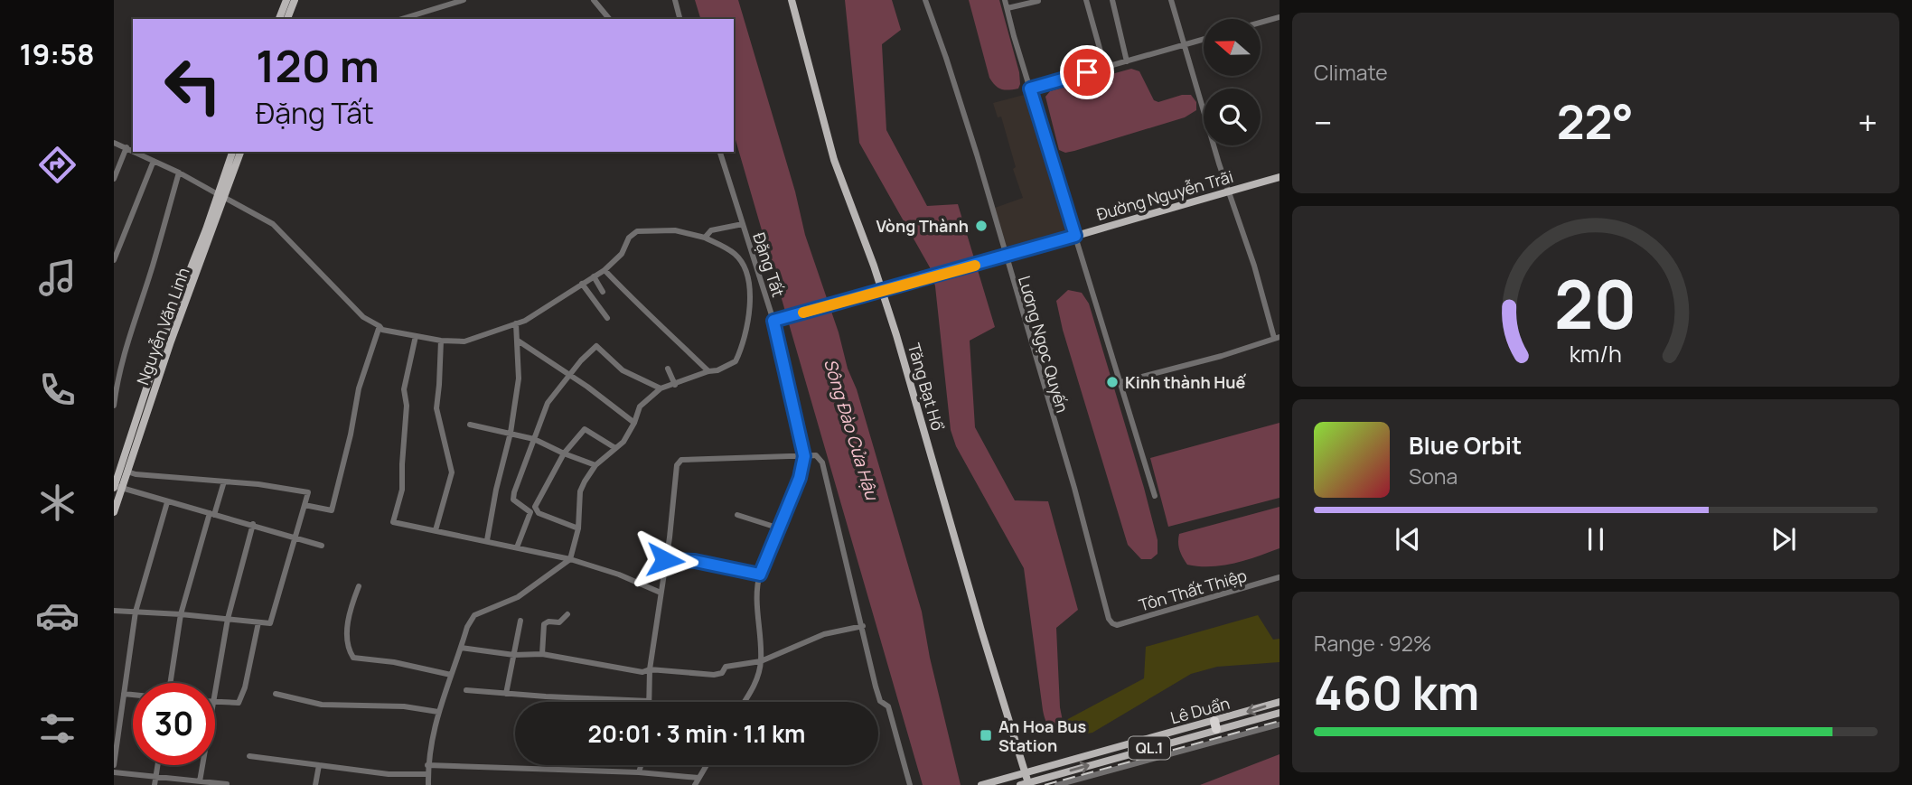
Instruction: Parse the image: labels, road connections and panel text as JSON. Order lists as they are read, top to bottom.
{
  "streets": {
    "main road": [
      "Đường Nguyễn Trãi",
      "Nguyễn Văn Linh",
      "Tăng Bạt Hổ",
      "Lê Duẩn",
      "QL.1"
    ],
    "street": ["Đặng Tất", "Lương Ngọc Quyến", "Tôn Thất Thiệp"]
  },
  "crossings": [
    ["Đường Nguyễn Trãi", "Lương Ngọc Quyến"],
    ["Đường Nguyễn Trãi", "Tăng Bạt Hổ"],
    ["Lương Ngọc Quyến", "Tôn Thất Thiệp"],
    ["Tăng Bạt Hổ", "Lê Duẩn"]
  ],
  "water": ["Sông Đào Cửa Hậu"],
  "places": {
    "other": ["Vòng Thành", "Kinh thành Huế"],
    "transit": ["An Hoa Bus Station"]
  },
  "north": "left",
  "page": {
    "tabs": "19:58",
    "tile": [
      "Climate",
      ["Range · 92%", "460 km"]
    ],
    "turn": ["120 m", "Đặng Tất"],
    "heat": ["−", "22°", "+"],
    "song": ["Blue Orbit", "Sona"],
    "limit": "30",
    "trip": "20:01 · 3 min · 1.1 km",
    "gauge": ["20", "km/h"]
  }
}
